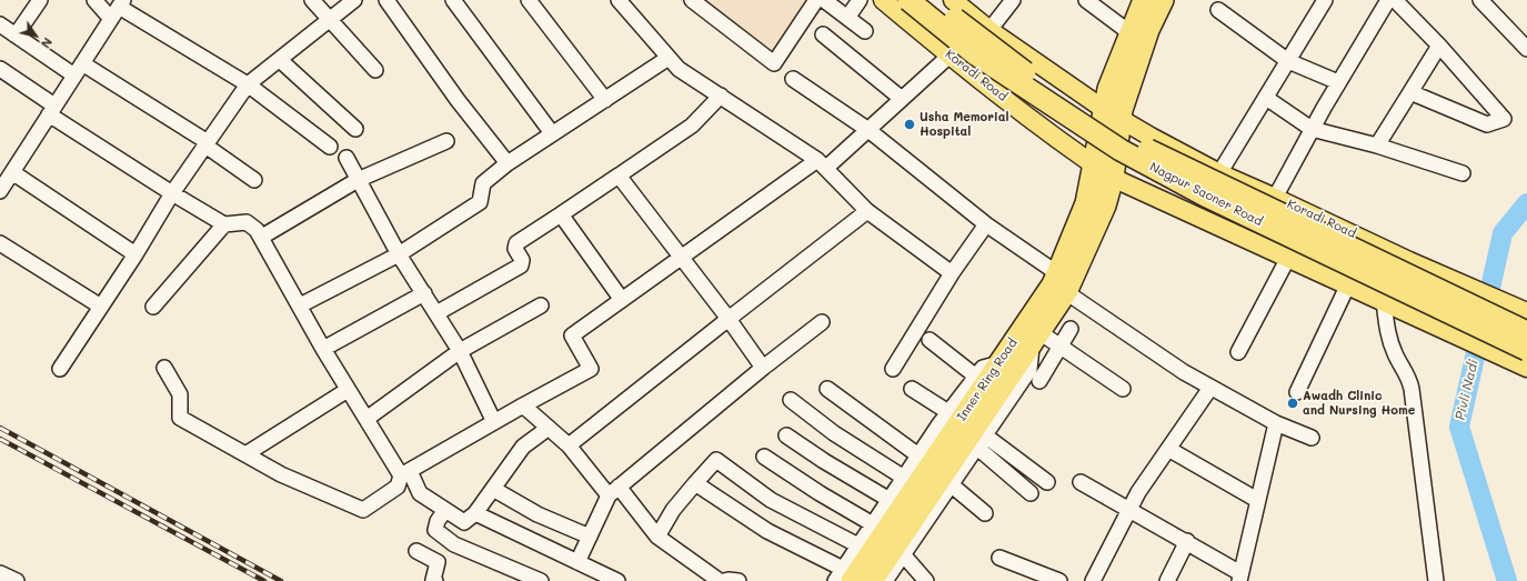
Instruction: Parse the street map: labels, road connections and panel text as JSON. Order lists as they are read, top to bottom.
{
  "streets": {
    "highway": ["Nagpur Saoner Road", "Inner Ring Road"],
    "main road": ["Koradi Road"]
  },
  "crossings": [
    ["Koradi Road", "Inner Ring Road"]
  ],
  "water": ["Pivli Nadi"],
  "places": ["Usha Memorial Hospital", "Awadh Clinic and Nursing Home"],
  "north": "bottom right"
}
